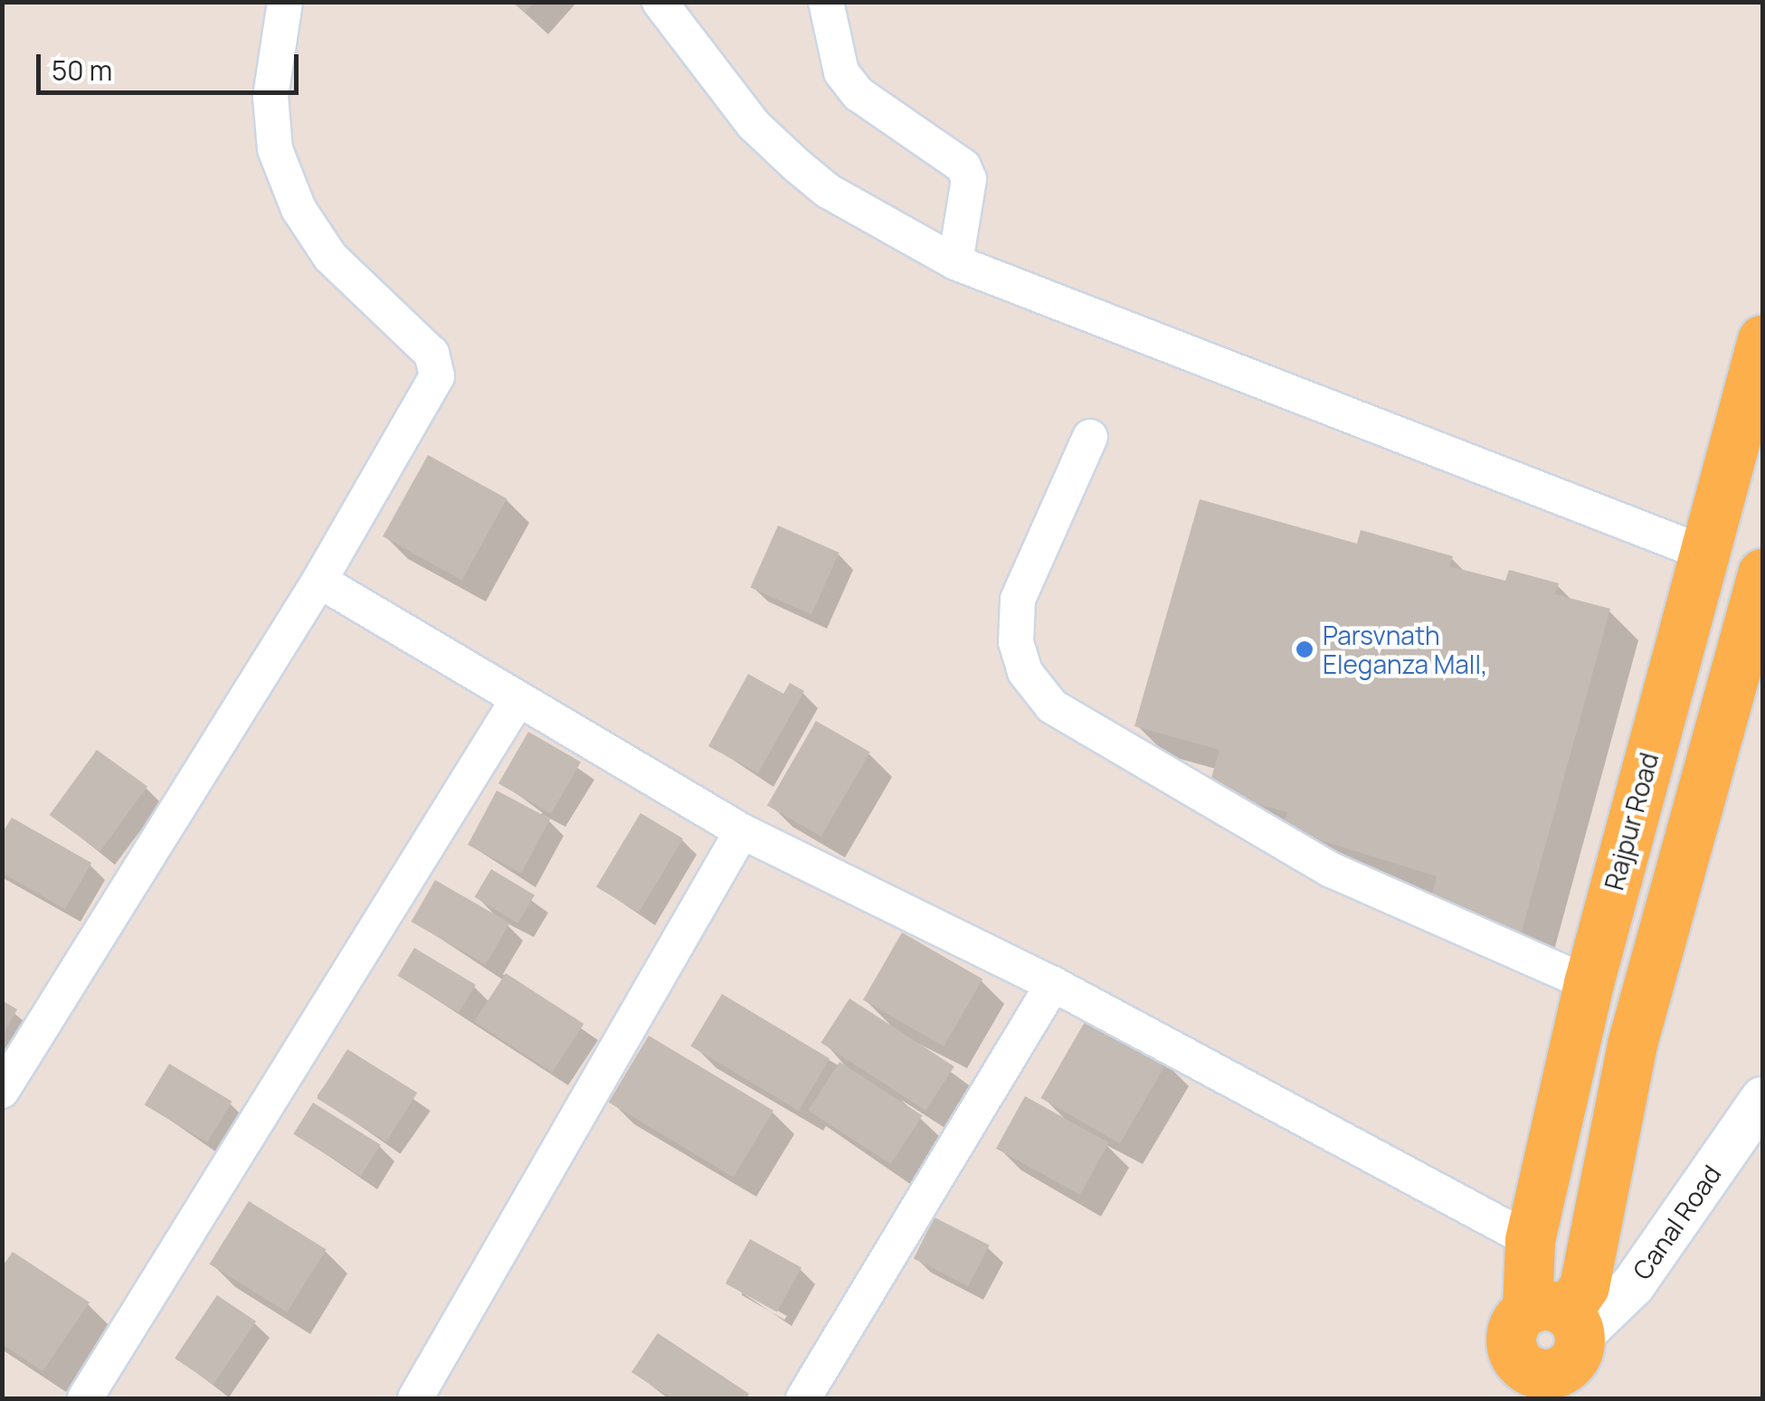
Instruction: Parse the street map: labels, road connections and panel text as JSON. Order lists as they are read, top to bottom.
{
  "streets": {
    "main road": ["Rajpur Road"],
    "street": ["Canal Road"]
  },
  "crossings": [
    ["Rajpur Road", "Canal Road"]
  ],
  "places": ["Parsvnath Eleganza Mall,"],
  "scale_bar": "50 m"
}
